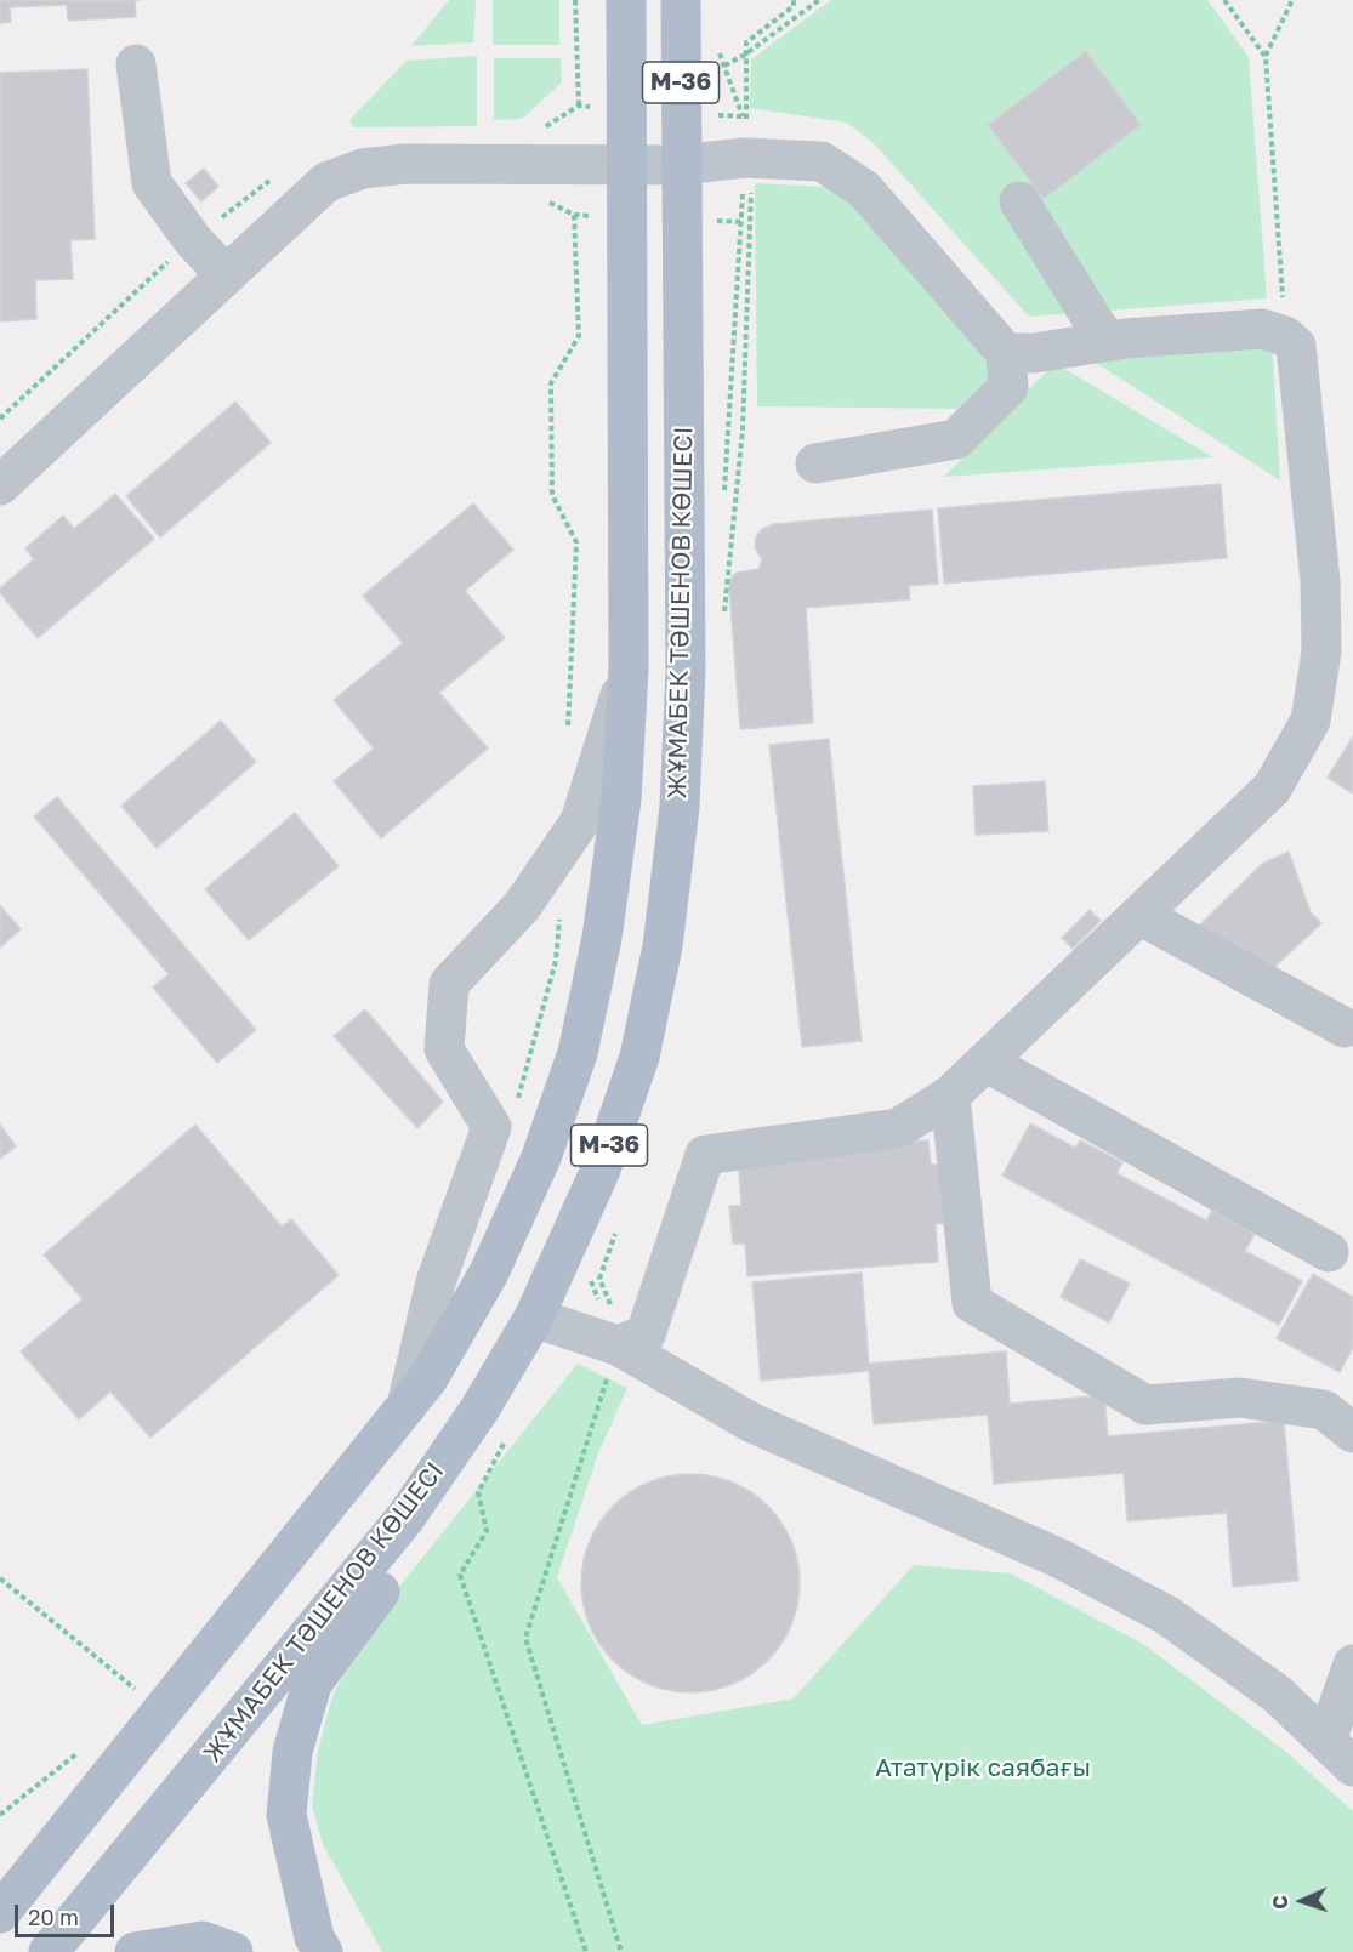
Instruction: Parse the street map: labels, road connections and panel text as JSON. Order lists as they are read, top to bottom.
{
  "streets": {
    "main road": ["M-36", "ЖҰМАБЕК ТӘШЕНОВ КӨШЕСІ"]
  },
  "parks": ["Ататүрік саябағы"],
  "scale_bar": "20 m",
  "north": "left"
}
